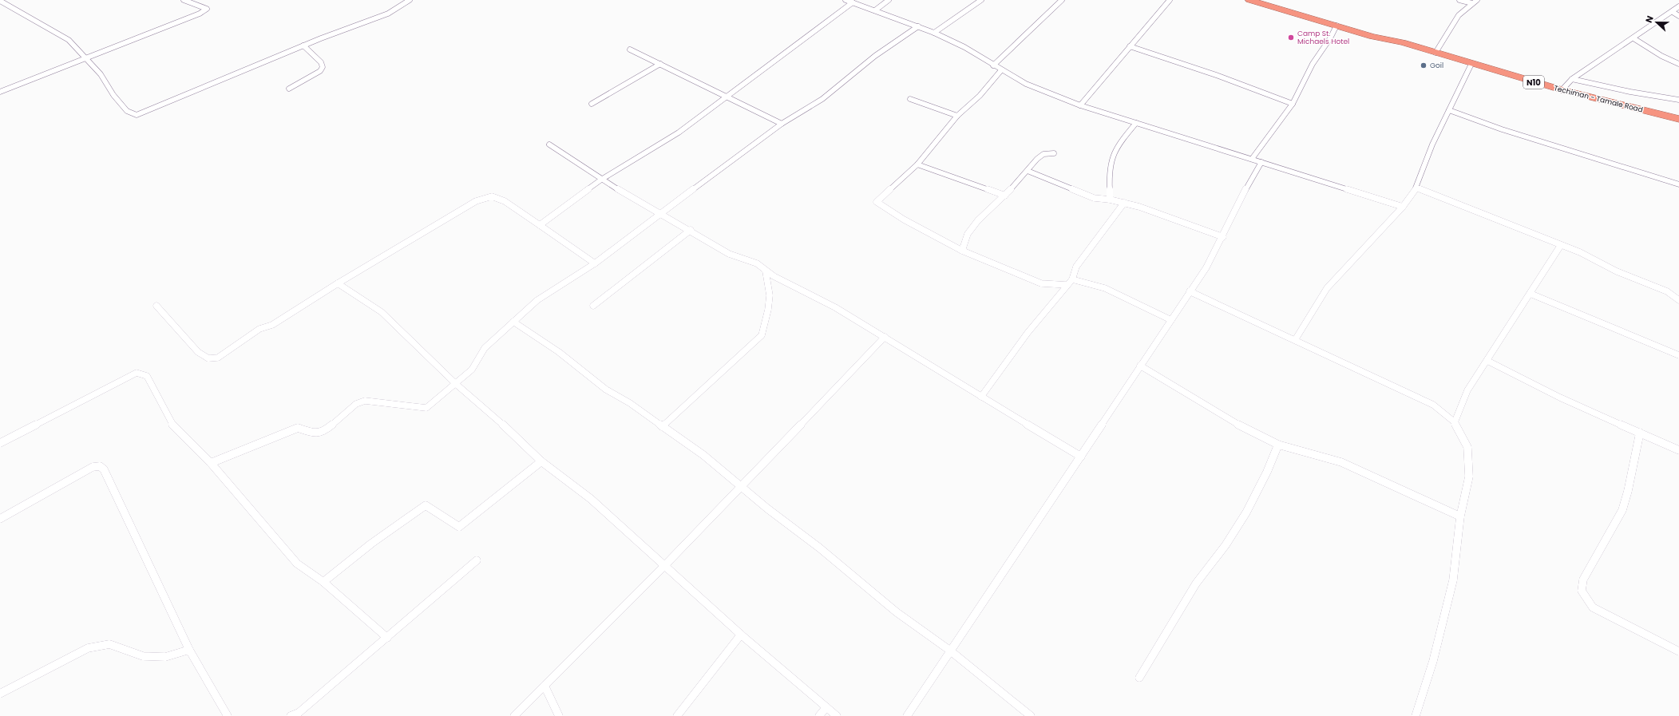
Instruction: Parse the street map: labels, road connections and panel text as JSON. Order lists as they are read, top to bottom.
{
  "streets": {
    "highway": ["N10", "Techiman - Tamale Road"]
  },
  "places": ["Camp St. Michaels Hotel", "Goil"],
  "north": "left"
}
